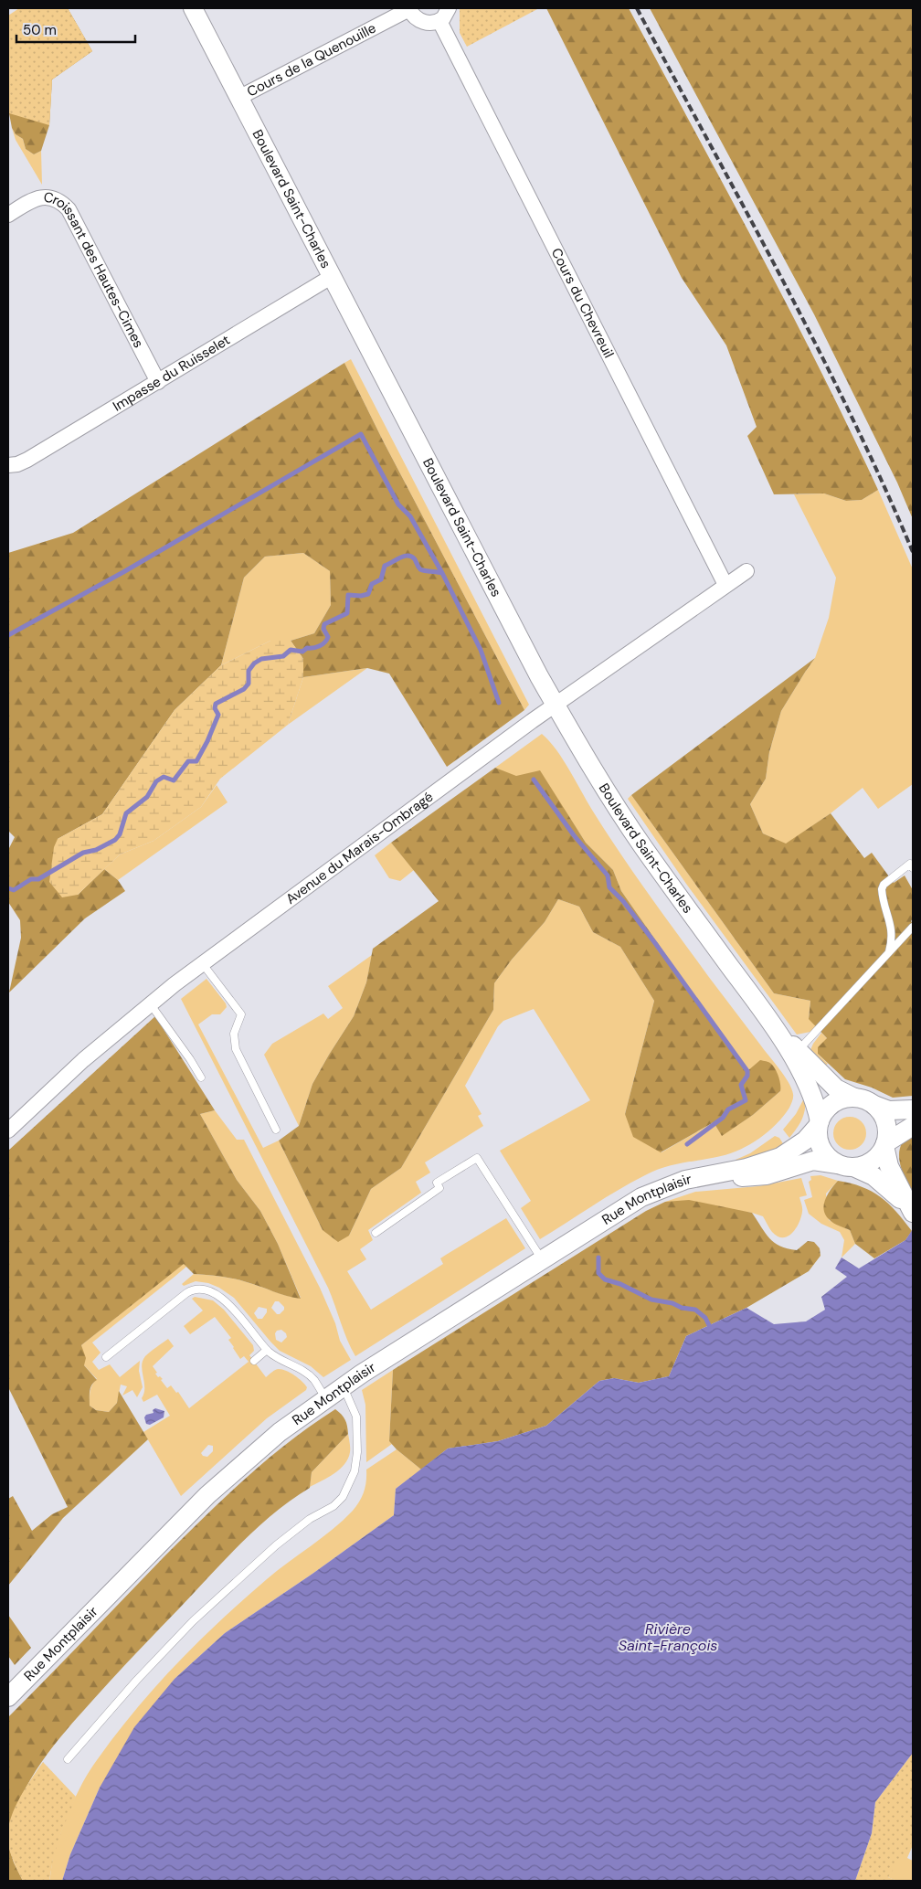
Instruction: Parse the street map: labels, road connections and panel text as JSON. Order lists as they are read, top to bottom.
{
  "streets": {
    "street": [
      "Cours de la Quenouille",
      "Boulevard Saint-Charles",
      "Croissant des Hautes-Cimes",
      "Cours du Chevreuil",
      "Impasse du Ruisselet",
      "Avenue du Marais-Ombragé",
      "Rue Montplaisir"
    ]
  },
  "crossings": [
    ["Cours de la Quenouille", "Boulevard Saint-Charles"],
    ["Boulevard Saint-Charles", "Impasse du Ruisselet"],
    ["Boulevard Saint-Charles", "Avenue du Marais-Ombragé"],
    ["Boulevard Saint-Charles", "Rue Montplaisir"],
    ["Croissant des Hautes-Cimes", "Impasse du Ruisselet"],
    ["Cours du Chevreuil", "Avenue du Marais-Ombragé"]
  ],
  "water": ["Rivière Saint-François"],
  "scale_bar": "50 m"
}
